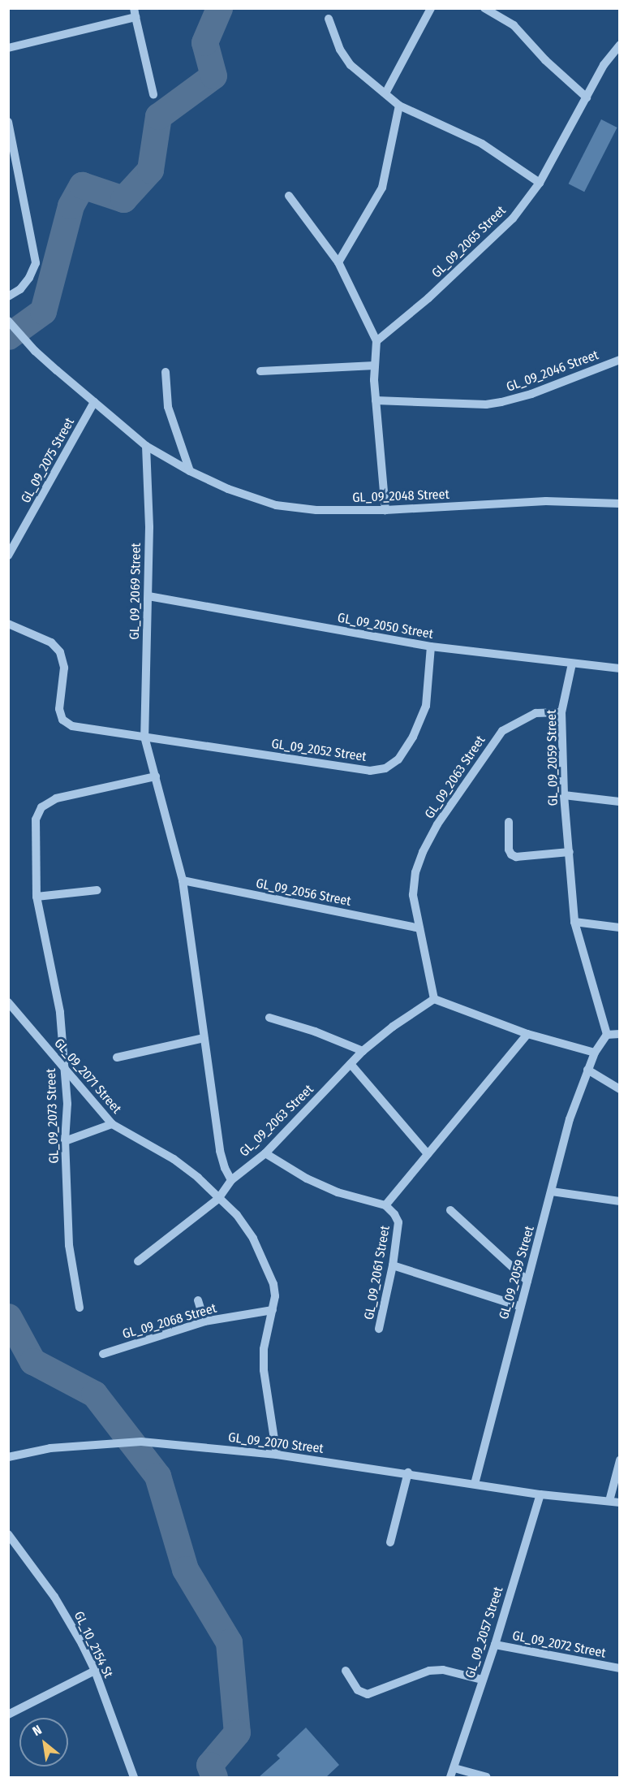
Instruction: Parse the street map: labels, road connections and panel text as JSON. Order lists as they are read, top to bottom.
{
  "streets": {
    "street": [
      "GL_09_2065 Street",
      "GL_09_2046 Street",
      "GL_09_2075 Street",
      "GL_09_2048 Street",
      "GL_09_2069 Street",
      "GL_09_2050 Street",
      "GL_09_2052 Street",
      "GL_09_2059 Street",
      "GL_09_2063 Street",
      "GL_09_2056 Street",
      "GL_09_2071 Street",
      "GL_09_2073 Street",
      "GL_09_2061 Street",
      "GL_09_2068 Street",
      "GL_09_2070 Street",
      "GL_09_2057 Street",
      "GL_10_2154 St",
      "GL_09_2072 Street"
    ]
  },
  "crossings": [
    ["GL_09_2075 Street", "GL_09_2048 Street"],
    ["GL_09_2048 Street", "GL_09_2069 Street"],
    ["GL_09_2069 Street", "GL_09_2050 Street"],
    ["GL_09_2069 Street", "GL_09_2052 Street"],
    ["GL_09_2069 Street", "GL_09_2063 Street"],
    ["GL_09_2069 Street", "GL_09_2056 Street"],
    ["GL_09_2069 Street", "GL_09_2073 Street"],
    ["GL_09_2050 Street", "GL_09_2052 Street"],
    ["GL_09_2050 Street", "GL_09_2059 Street"],
    ["GL_09_2059 Street", "GL_09_2063 Street"],
    ["GL_09_2059 Street", "GL_09_2070 Street"],
    ["GL_09_2063 Street", "GL_09_2056 Street"],
    ["GL_09_2063 Street", "GL_09_2071 Street"],
    ["GL_09_2071 Street", "GL_09_2073 Street"],
    ["GL_09_2071 Street", "GL_09_2068 Street"],
    ["GL_09_2071 Street", "GL_09_2070 Street"],
    ["GL_09_2070 Street", "GL_09_2057 Street"],
    ["GL_09_2057 Street", "GL_09_2072 Street"]
  ],
  "north": "top left"
}
